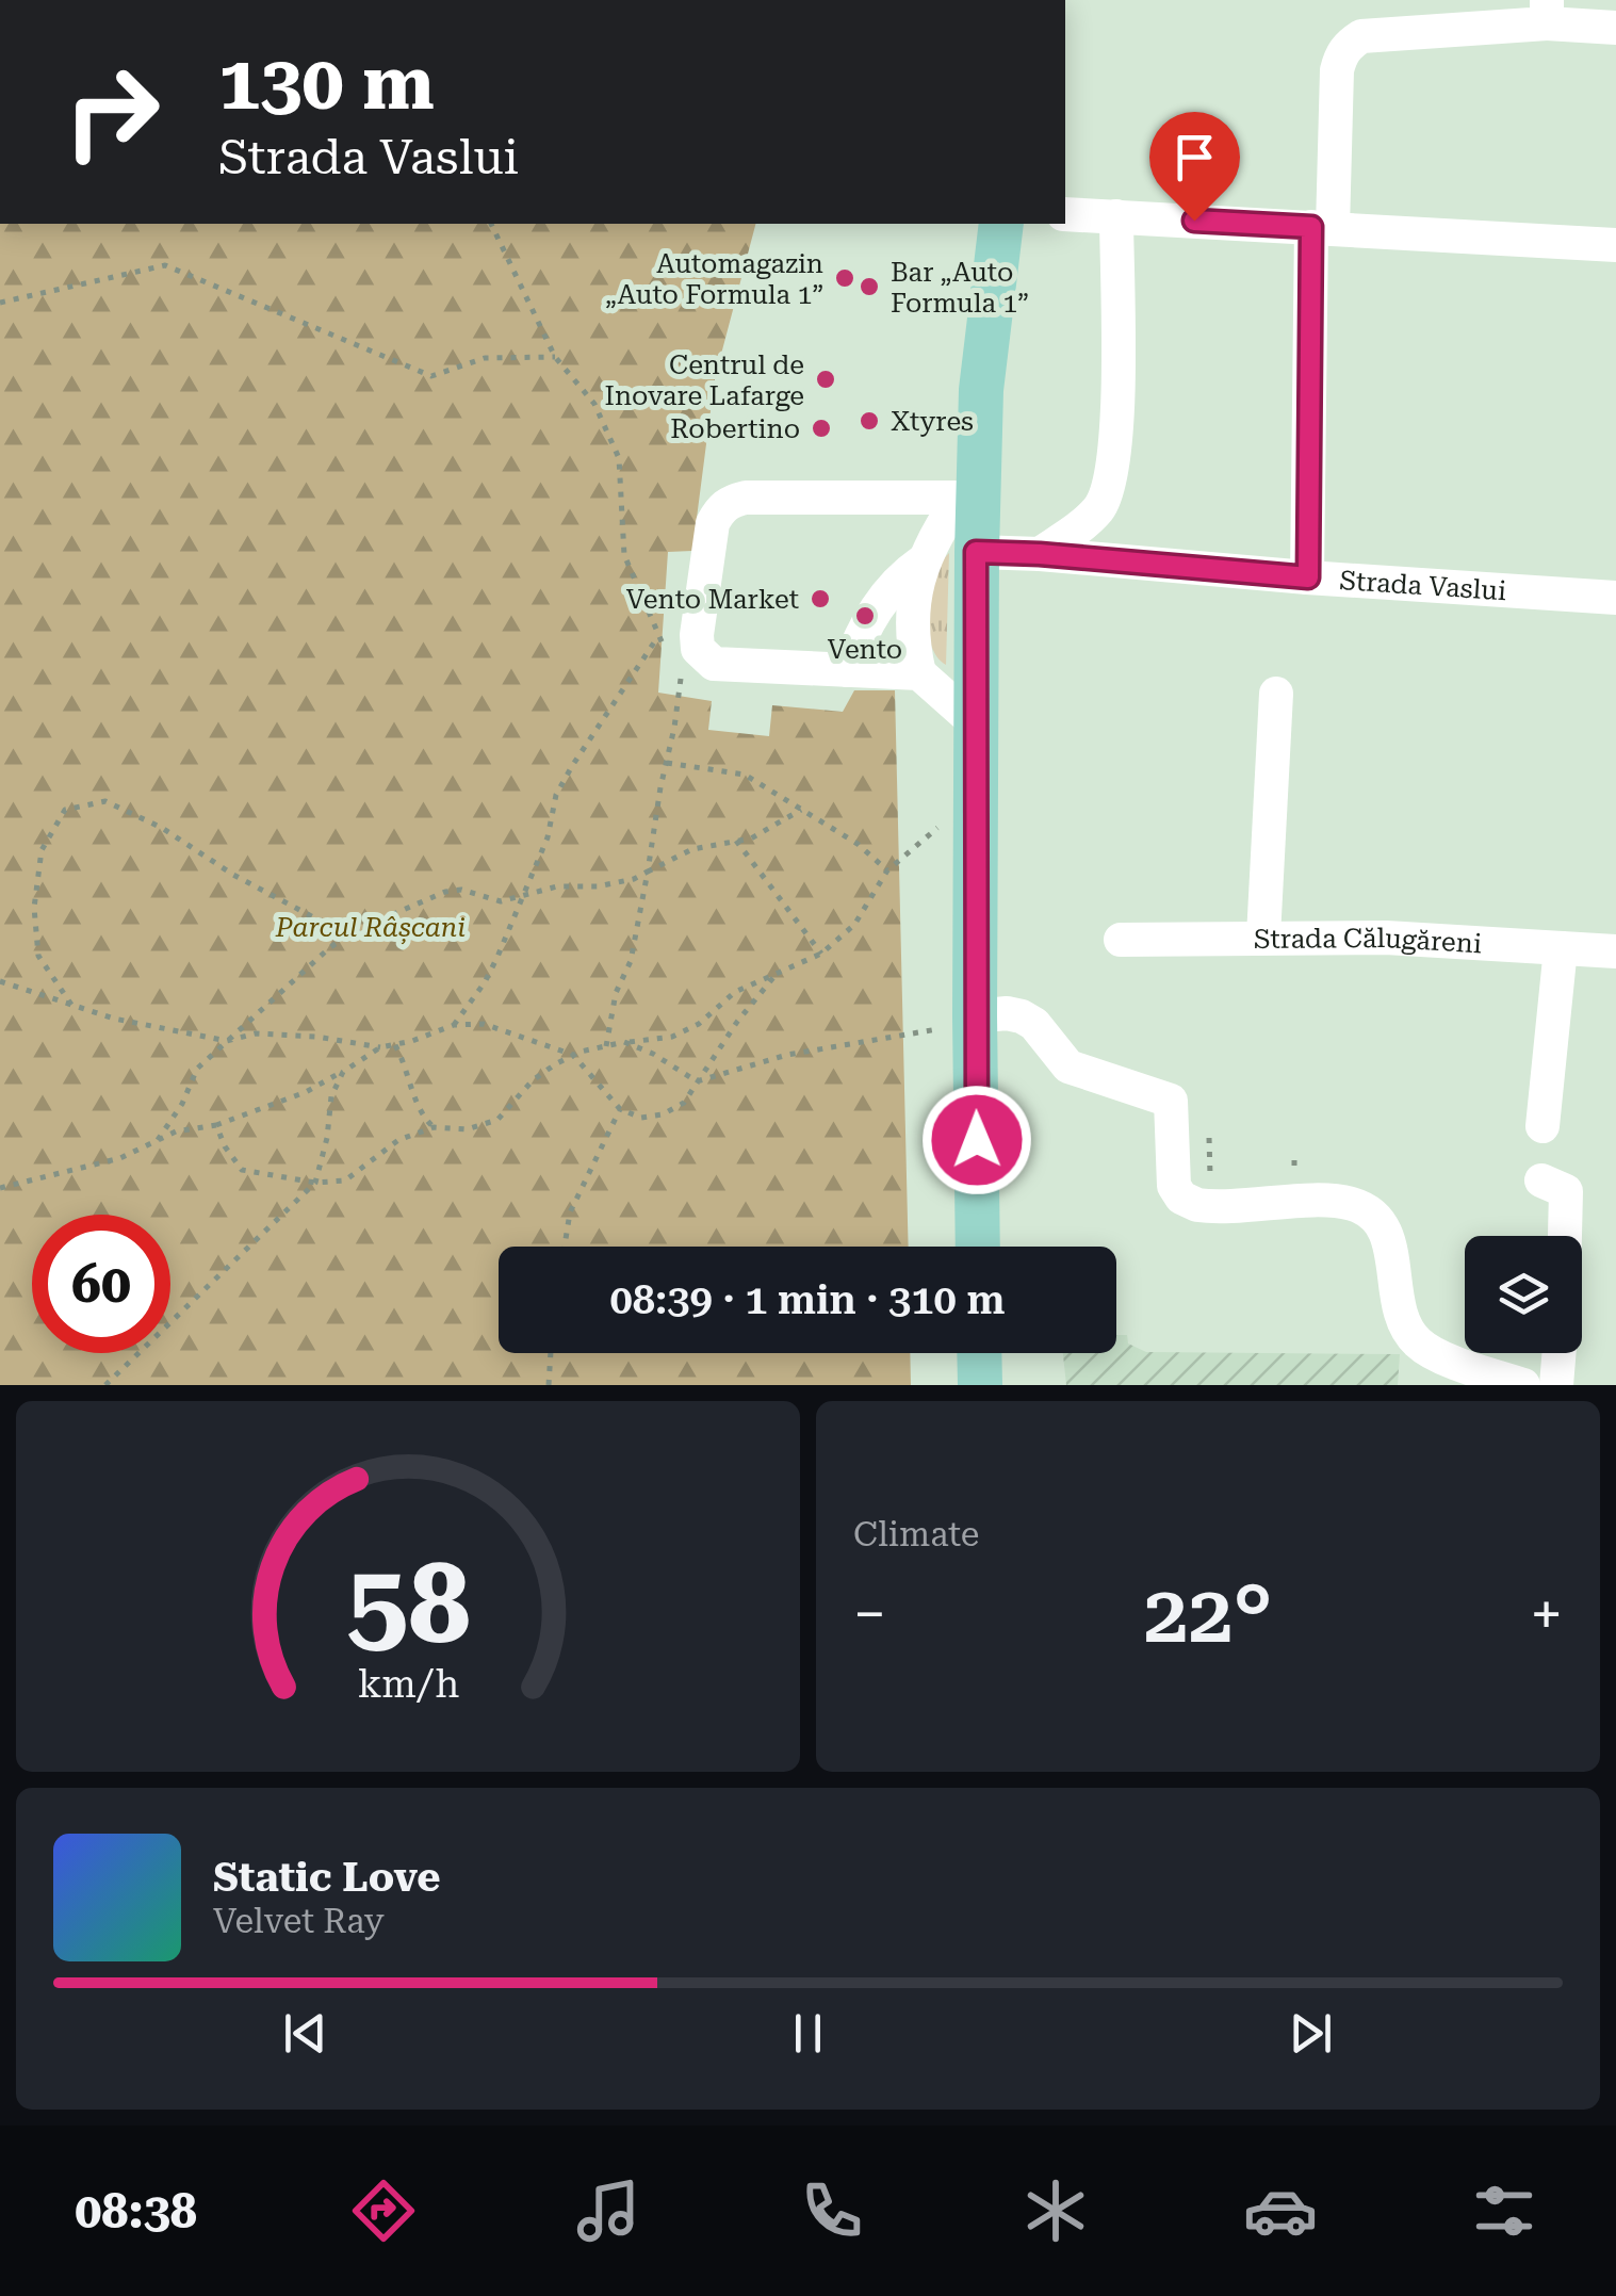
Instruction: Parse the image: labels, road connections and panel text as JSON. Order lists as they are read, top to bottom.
{
  "streets": {
    "street": ["Strada Vaslui", "Strada Călugăreni"]
  },
  "parks": ["Parcul Râșcani"],
  "places": [
    "Automagazin „Auto Formula 1”",
    "Bar „Auto Formula 1”",
    "Centrul de Inovare Lafarge",
    "Xtyres",
    "Robertino",
    "Vento Market",
    "Vento"
  ],
  "page": {
    "turn": ["130 m", "Strada Vaslui"],
    "limit": "60",
    "trip": "08:39 · 1 min · 310 m",
    "tile": "Climate",
    "heat": ["−", "22°", "+"],
    "song": ["Static Love", "Velvet Ray"],
    "tabs": "08:38",
    "gauge": ["58", "km/h"]
  }
}
